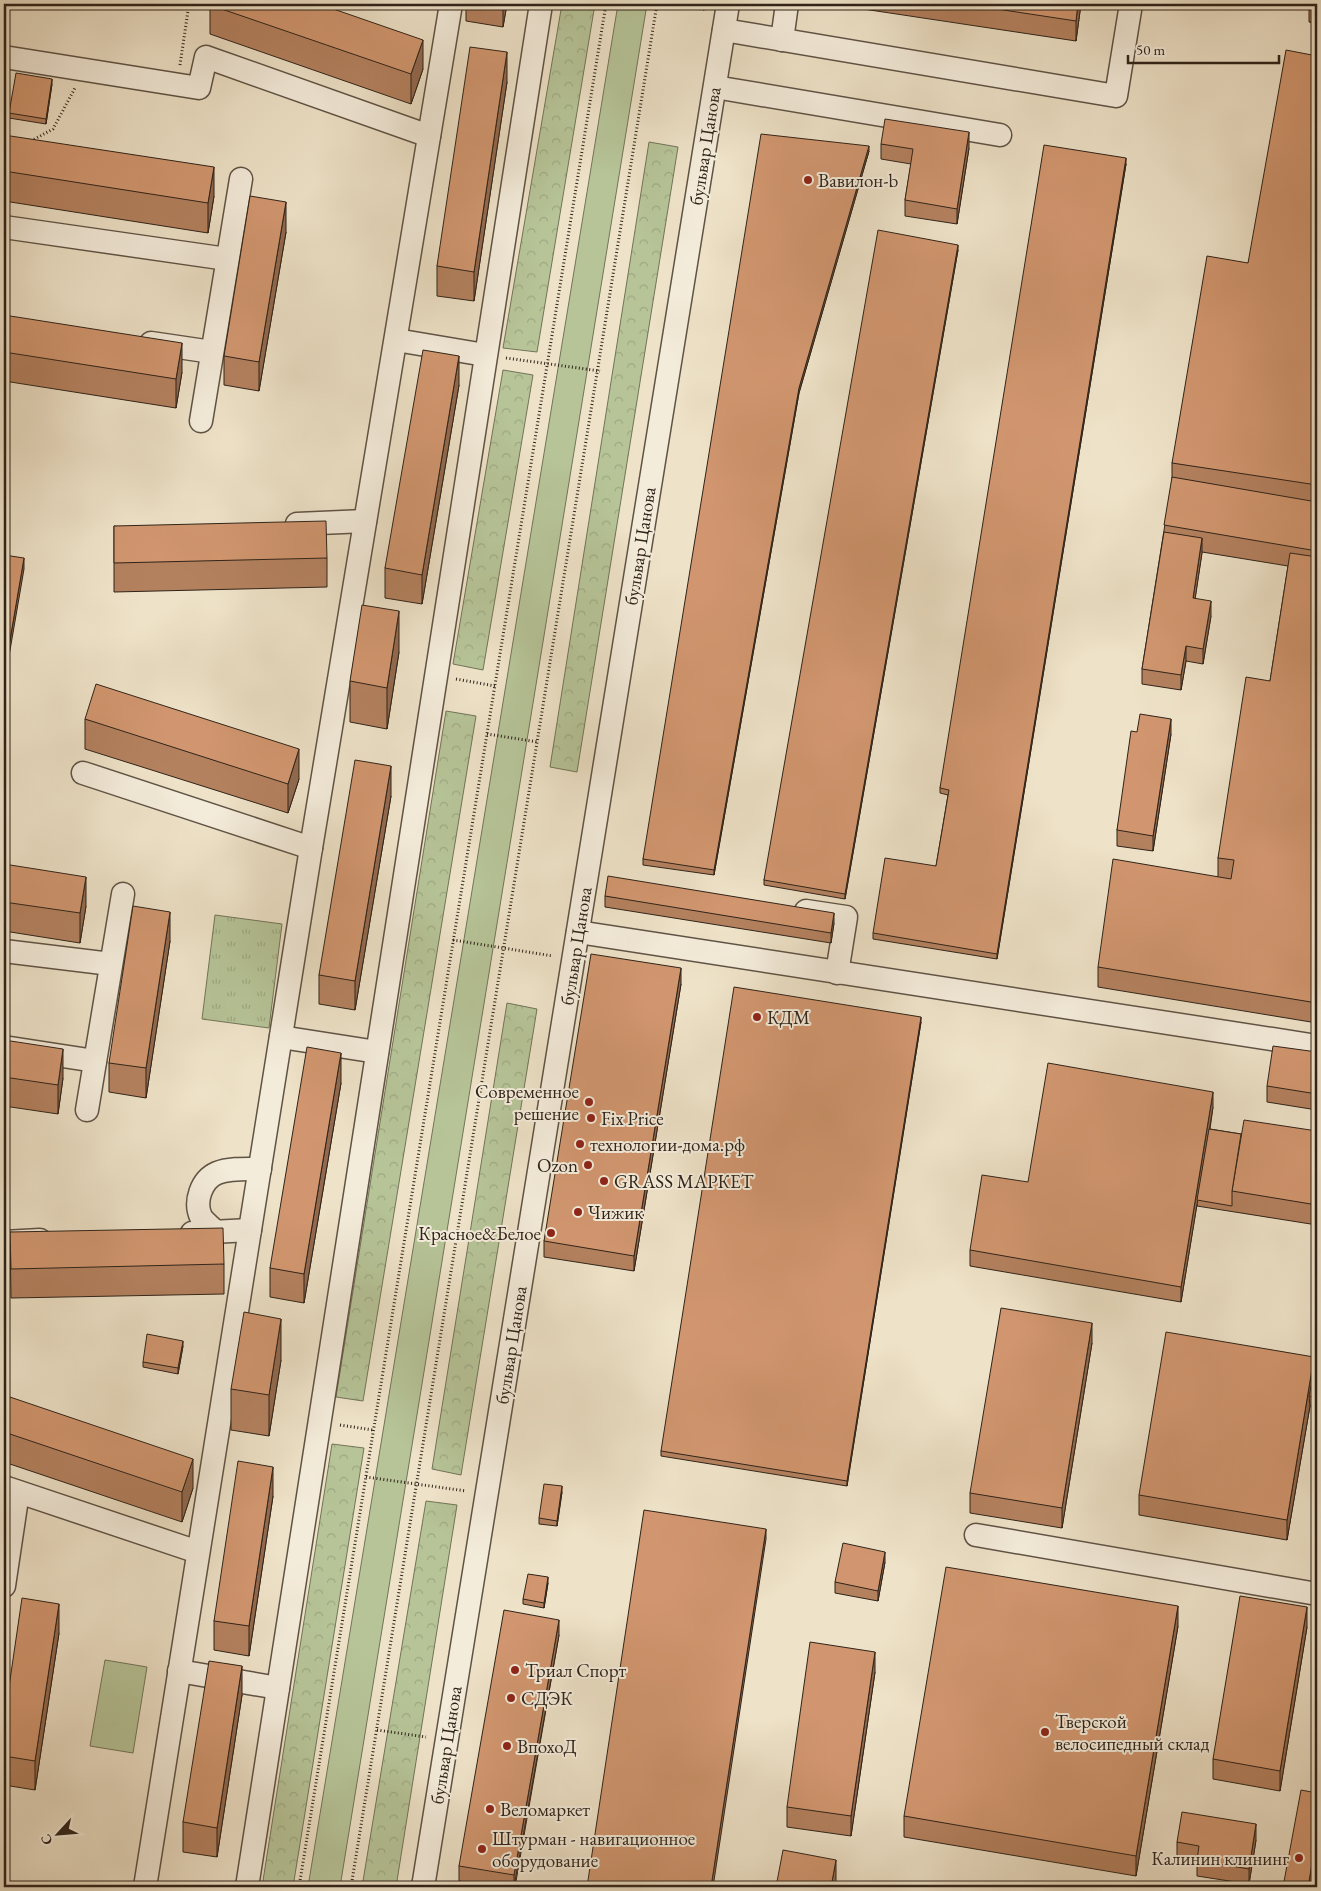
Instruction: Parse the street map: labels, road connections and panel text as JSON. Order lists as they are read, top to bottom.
{
  "streets": {
    "street": ["бульвар Цанова"]
  },
  "places": [
    "Вавилон-b",
    "КДМ",
    "Современное решение",
    "Fix Price",
    "технологии-дома.рф",
    "Ozon",
    "GRASS МАРКЕТ",
    "Чижик",
    "Красное&Белое",
    "Триал Спорт",
    "СДЭК",
    "Тверской велосипедный склад",
    "ВпохоД",
    "Веломаркет",
    "Штурман - навигационное оборудование",
    "Калинин клининг"
  ],
  "scale_bar": "50 m",
  "north": "bottom left"
}
